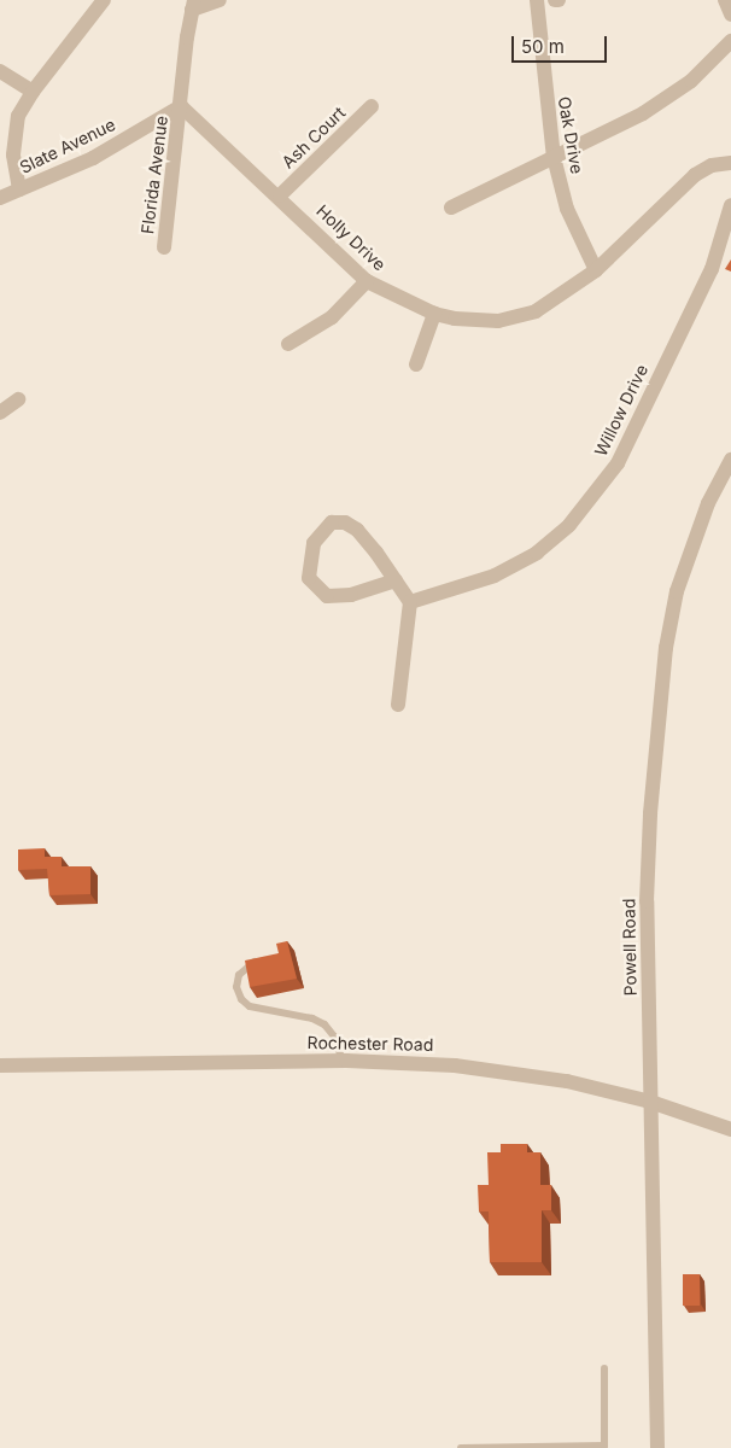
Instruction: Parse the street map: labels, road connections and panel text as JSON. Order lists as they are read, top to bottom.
{
  "streets": {
    "street": [
      "Oak Drive",
      "Ash Court",
      "Slate Avenue",
      "Florida Avenue",
      "Holly Drive",
      "Willow Drive",
      "Powell Road",
      "Rochester Road"
    ]
  },
  "crossings": [
    ["Oak Drive", "Holly Drive"],
    ["Ash Court", "Holly Drive"],
    ["Slate Avenue", "Florida Avenue"],
    ["Slate Avenue", "Holly Drive"],
    ["Florida Avenue", "Holly Drive"],
    ["Powell Road", "Rochester Road"]
  ],
  "scale_bar": "50 m"
}
